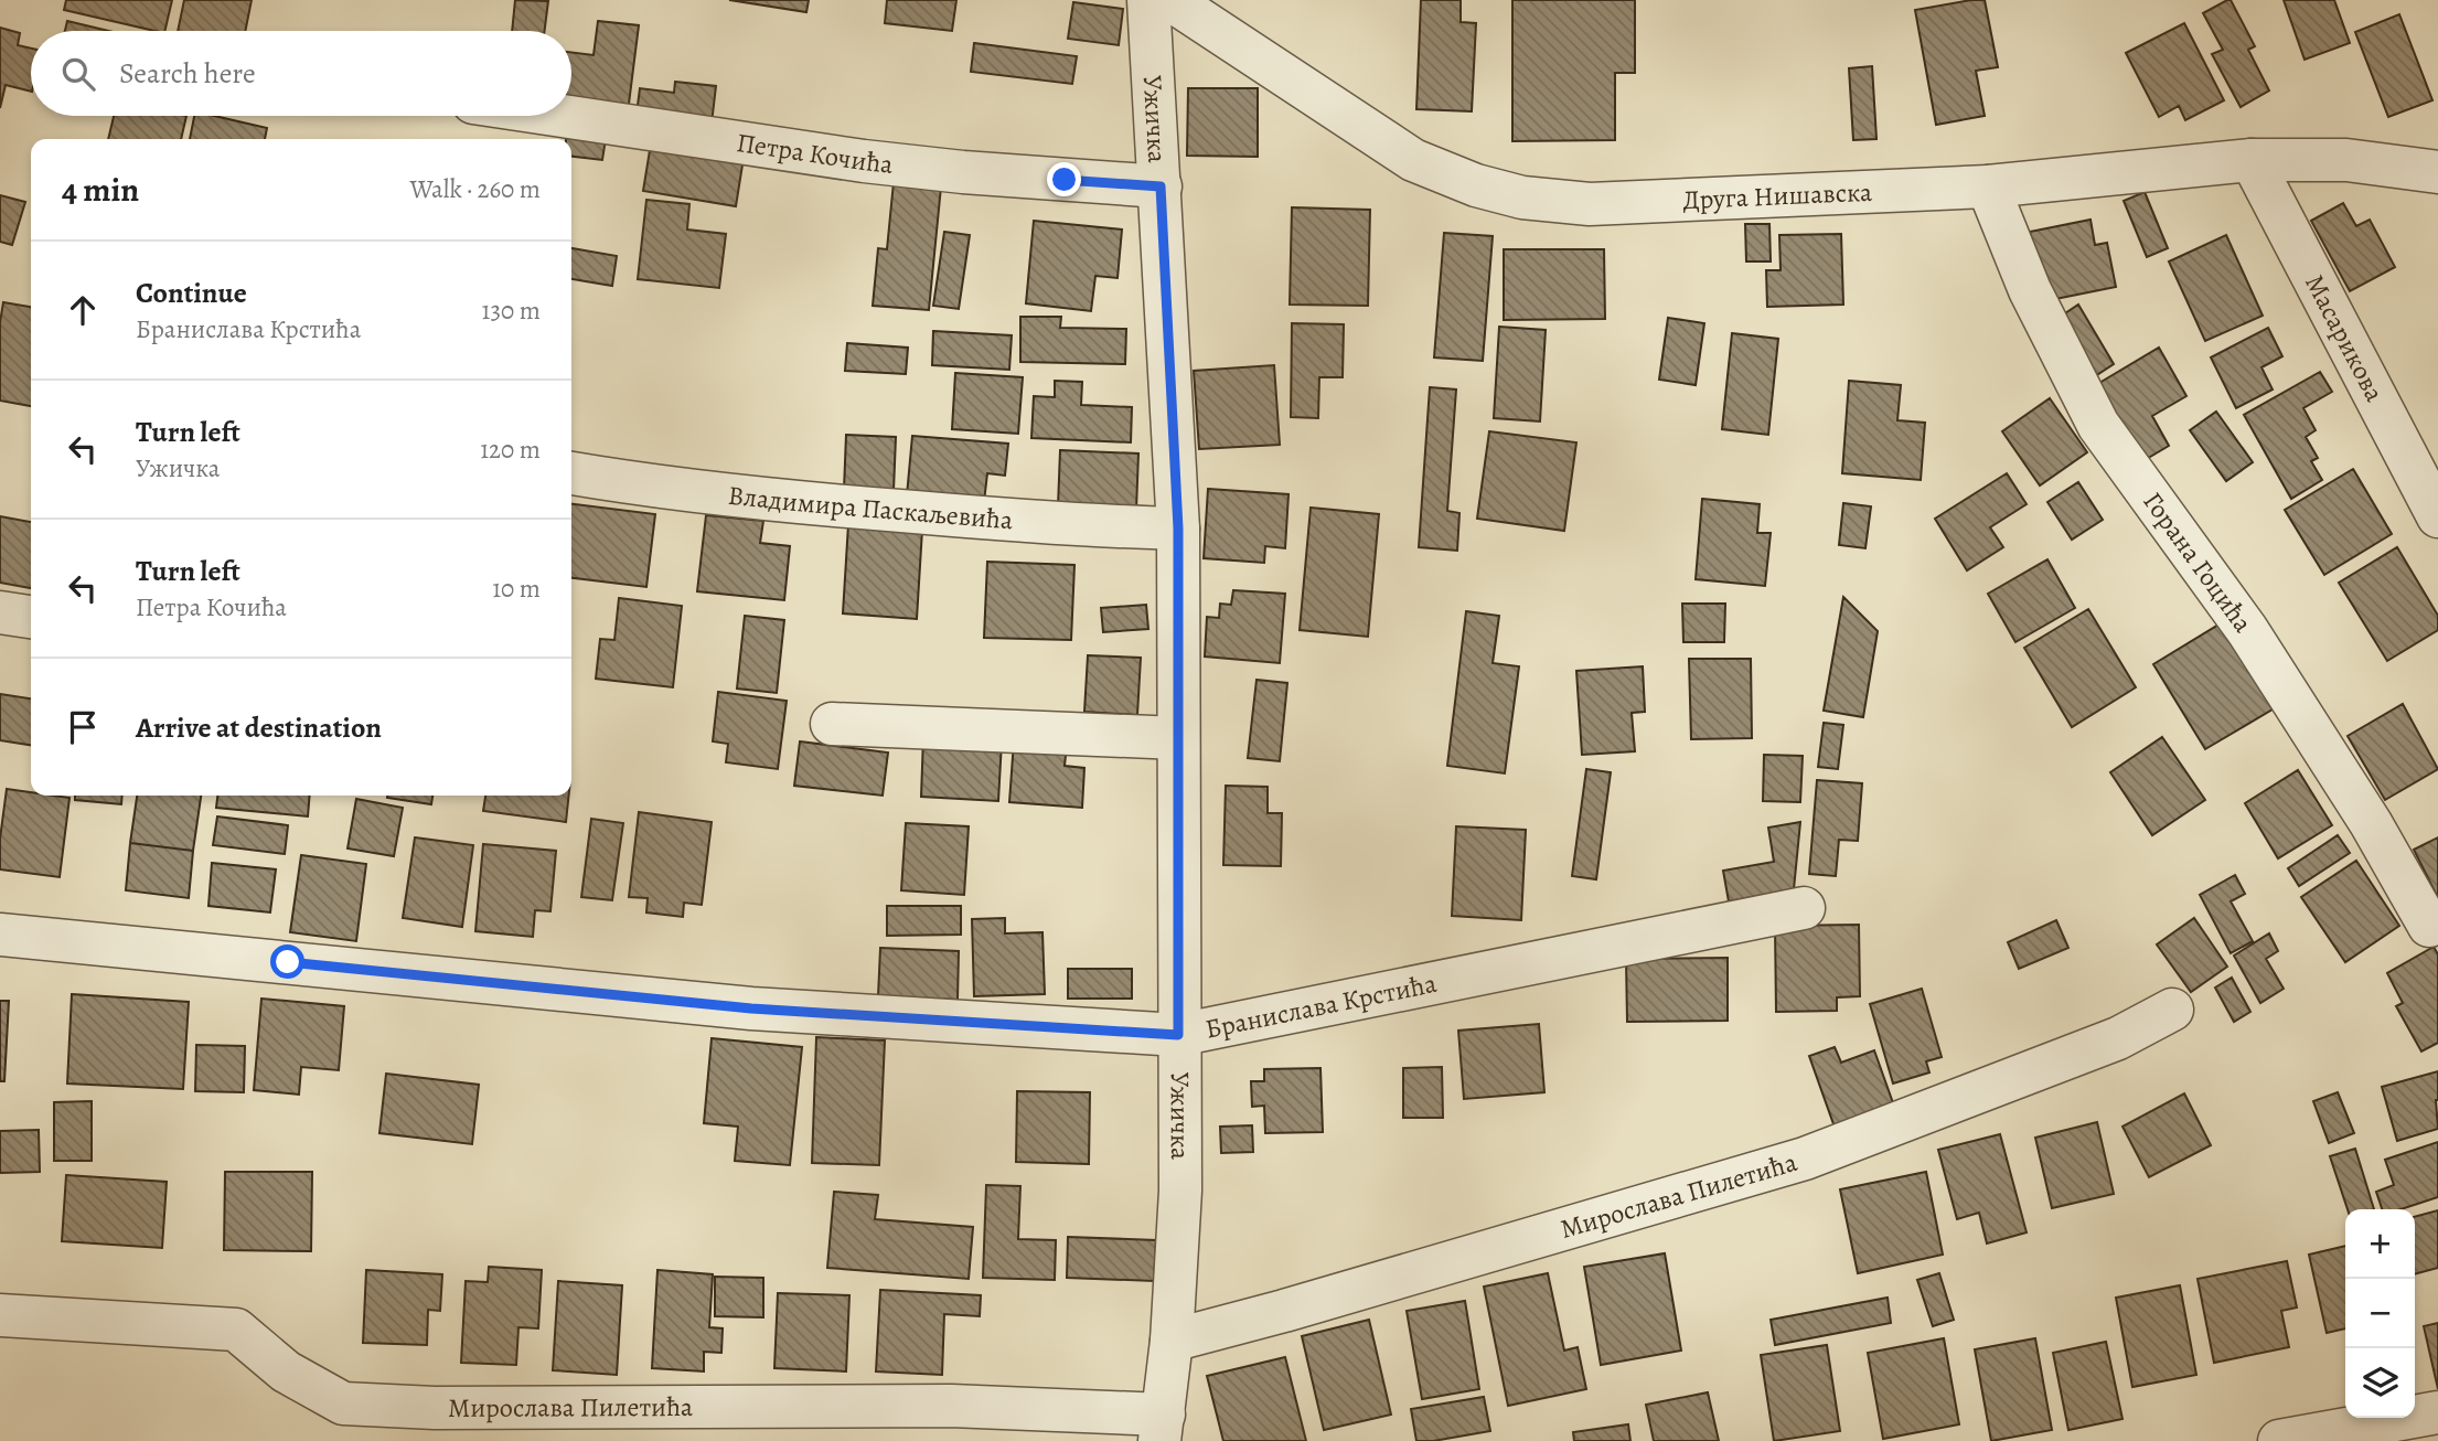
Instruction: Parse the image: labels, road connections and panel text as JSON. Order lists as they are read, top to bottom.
{
  "streets": {
    "street": [
      "Ужичка",
      "Петра Кочића",
      "Друга Нишавска",
      "Масарикова",
      "Владимира Паскаљевића",
      "Горана Гоцића",
      "Бранислава Крстића",
      "Мирослава Пилетића"
    ]
  },
  "crossings": [
    ["Ужичка", "Петра Кочића"],
    ["Ужичка", "Владимира Паскаљевића"],
    ["Ужичка", "Бранислава Крстића"],
    ["Ужичка", "Мирослава Пилетића"],
    ["Друга Нишавска", "Масарикова"],
    ["Друга Нишавска", "Горана Гоцића"]
  ],
  "page": {
    "search": "Search here",
    "heading": ["4 min", "Walk · 260 m"],
    "list": [
      ["Continue", "Бранислава Крстића", "130 m"],
      ["Turn left", "Ужичка", "120 m"],
      ["Turn left", "Петра Кочића", "10 m"],
      "Arrive at destination"
    ],
    "map_buttons": ["+", "−"]
  }
}
